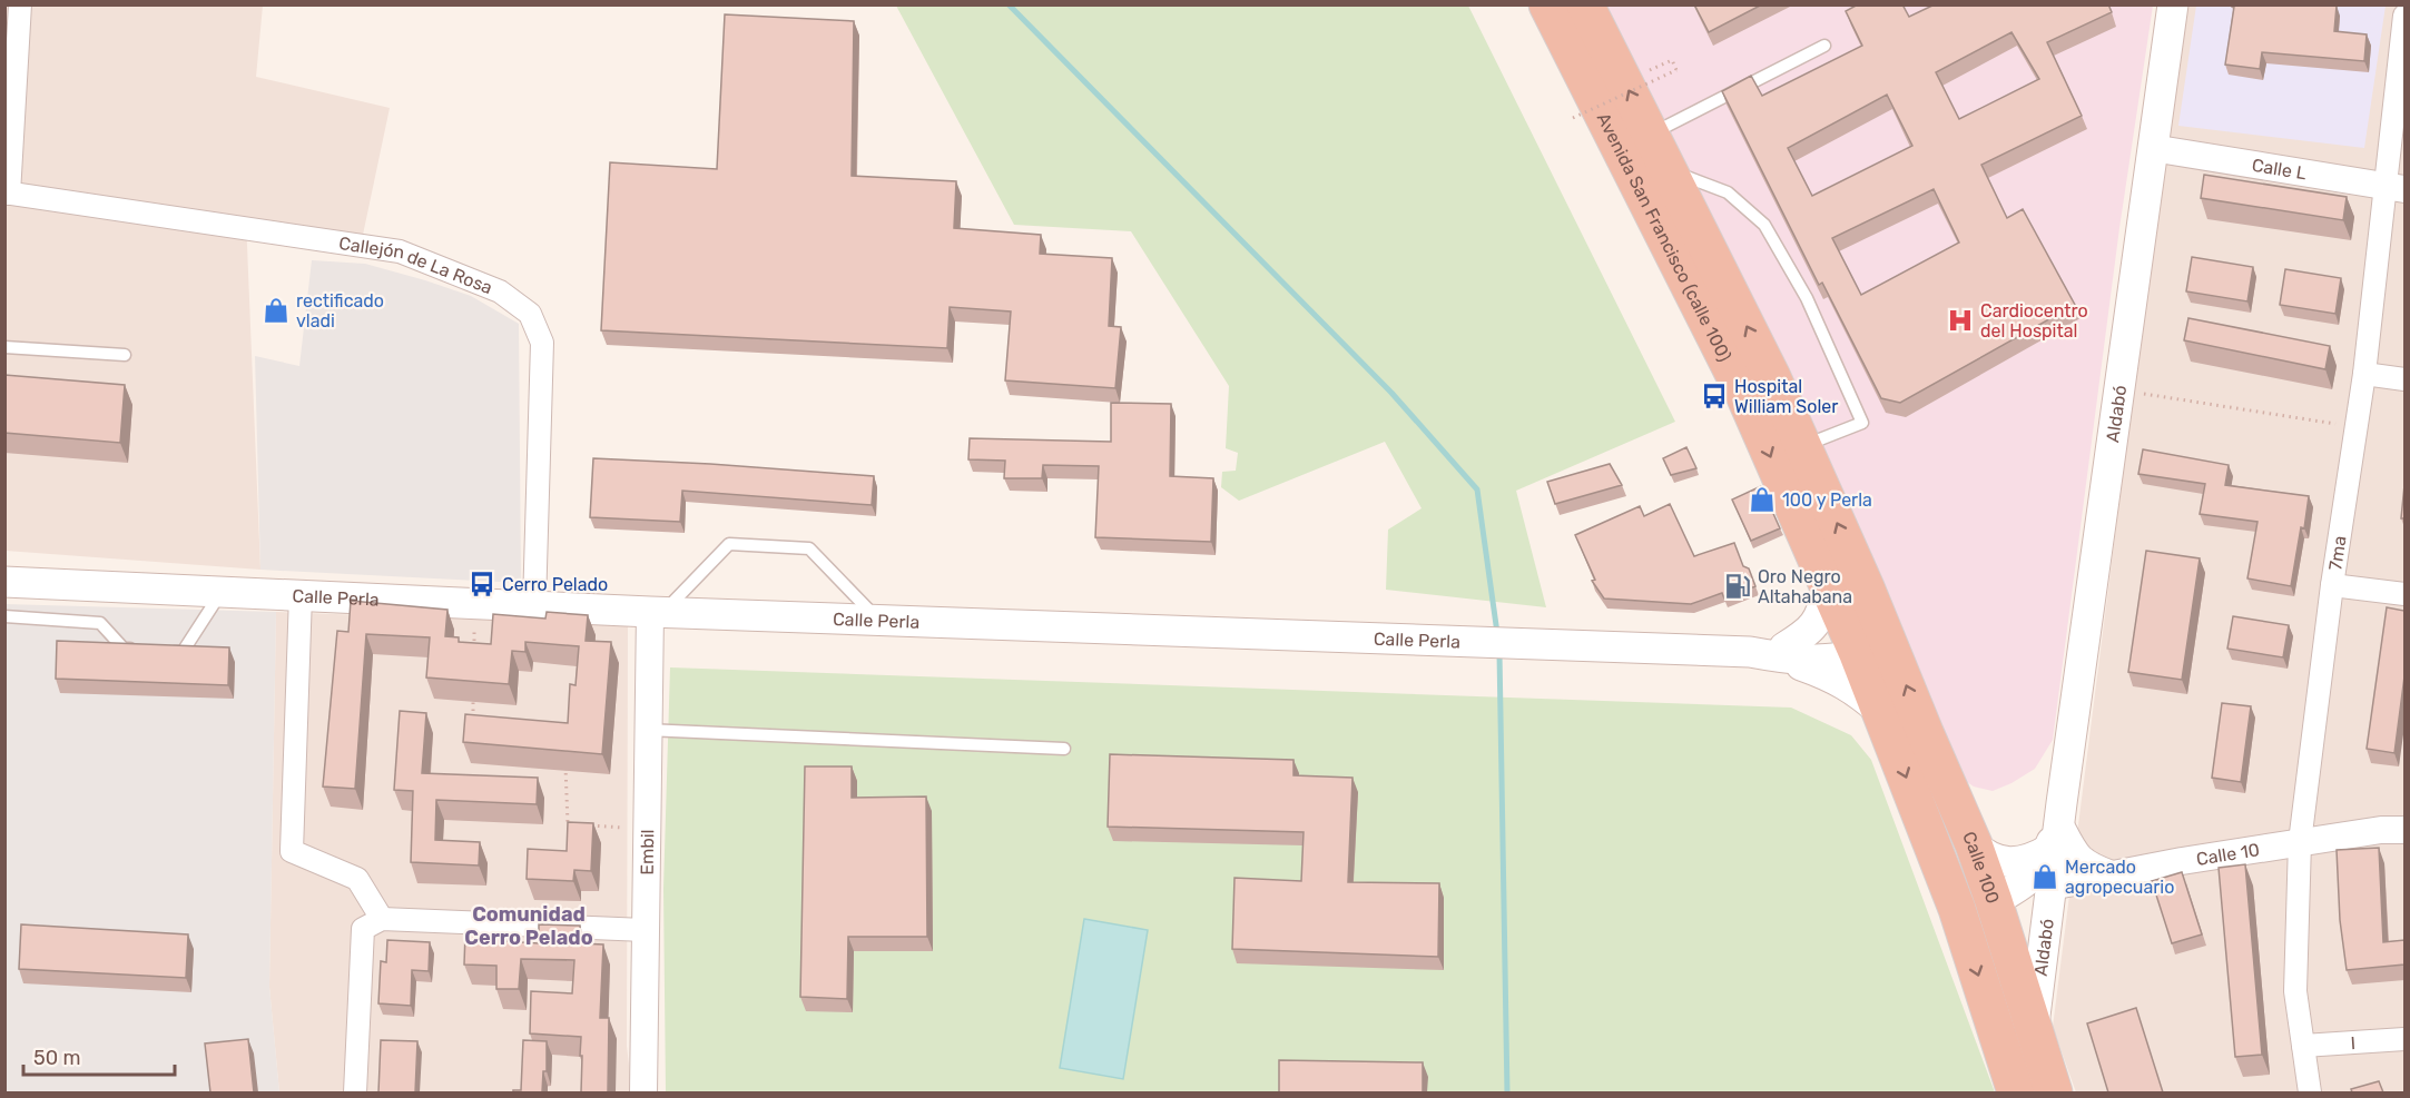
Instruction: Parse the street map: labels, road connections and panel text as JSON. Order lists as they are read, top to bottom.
{
  "streets": {
    "highway": ["Avenida San Francisco (calle 100)", "Calle 100"],
    "main road": ["Aldabó", "Calle Perla"],
    "street": [
      "Calle L",
      "Callejón de La Rosa",
      "7ma",
      "Embil",
      "Calle 10",
      "I"
    ]
  },
  "crossings": [
    ["Calle L", "Aldabó"],
    ["Calle L", "7ma"],
    ["Avenida San Francisco (calle 100)", "Calle Perla"],
    ["Avenida San Francisco (calle 100)", "Calle 100"],
    ["Callejón de La Rosa", "Calle Perla"],
    ["Aldabó", "Calle 10"],
    ["Aldabó", "Calle 100"],
    ["7ma", "Calle 10"],
    ["7ma", "I"],
    ["Calle Perla", "Embil"],
    ["Calle Perla", "Calle 100"]
  ],
  "districts": ["Comunidad Cerro Pelado"],
  "places": {
    "shop": ["rectificado vladi", "100 y Perla", "Mercado agropecuario"],
    "hospital": ["Cardiocentro del Hospital"],
    "bus stop": ["Hospital William Soler", "Cerro Pelado"],
    "fuel station": ["Oro Negro Altahabana"]
  },
  "scale_bar": "50 m"
}
